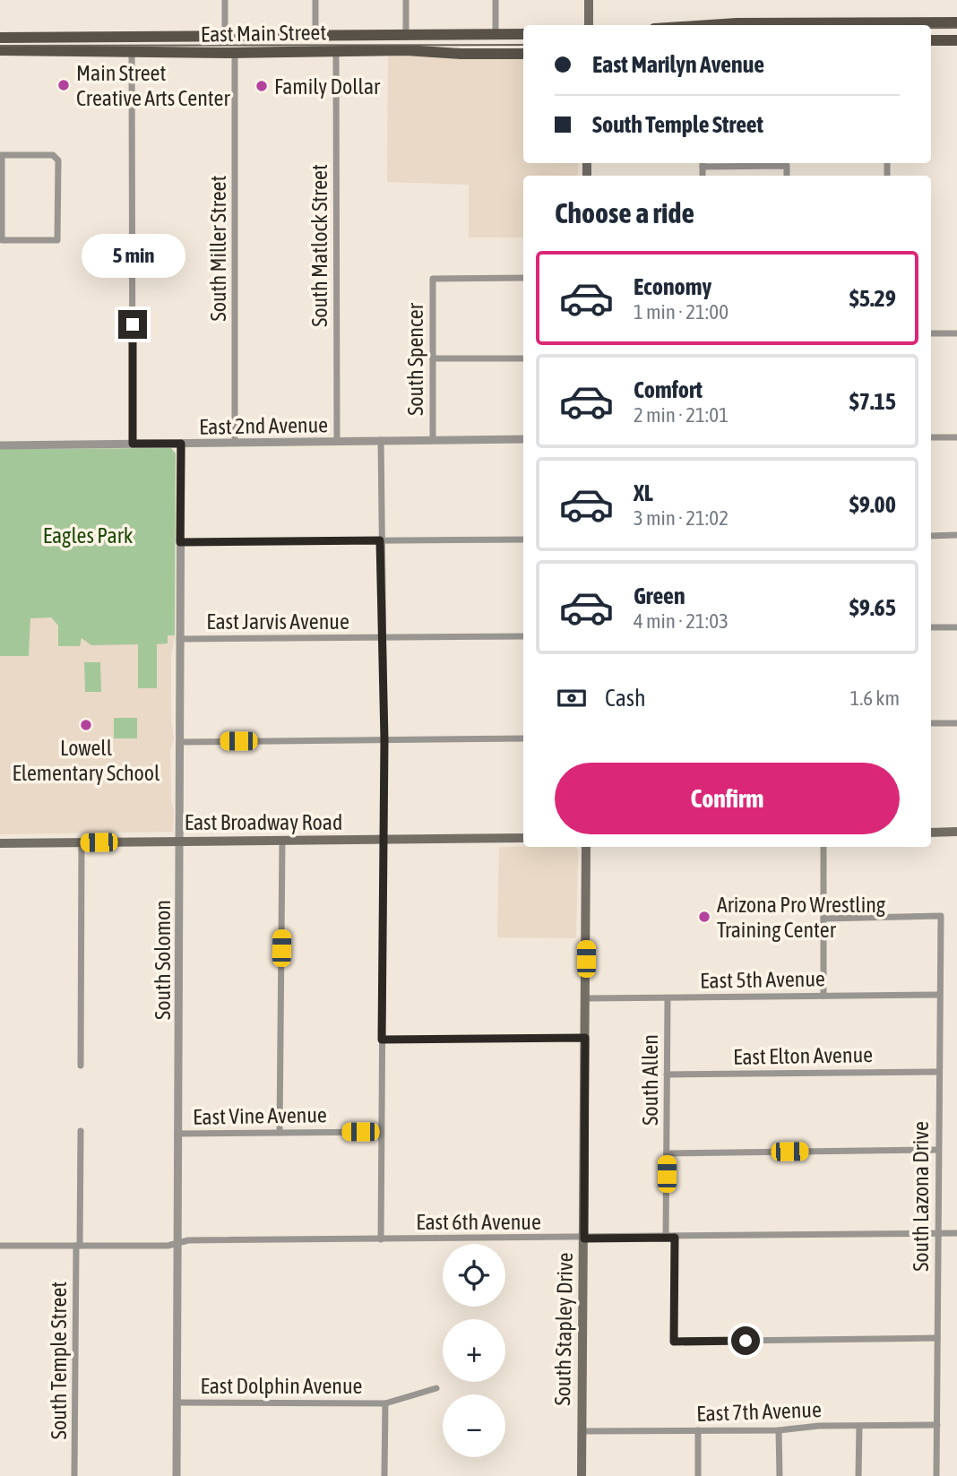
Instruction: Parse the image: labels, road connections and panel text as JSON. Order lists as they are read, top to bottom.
{
  "streets": {
    "main road": ["East Main Street", "East Broadway Road", "South Stapley Drive"],
    "street": [
      "South Matlock Street",
      "South Miller Street",
      "South Spencer",
      "East 2nd Avenue",
      "East Jarvis Avenue",
      "South Solomon",
      "East 5th Avenue",
      "East Elton Avenue",
      "South Allen",
      "East Vine Avenue",
      "South Lazona Drive",
      "East 6th Avenue",
      "South Temple Street",
      "East Dolphin Avenue",
      "East 7th Avenue"
    ]
  },
  "crossings": [
    ["East Main Street", "South Matlock Street"],
    ["East Main Street", "South Miller Street"],
    ["South Matlock Street", "East 2nd Avenue"],
    ["South Miller Street", "East 2nd Avenue"],
    ["South Spencer", "East 2nd Avenue"],
    ["South Spencer", "East Jarvis Avenue"],
    ["South Spencer", "East Broadway Road"],
    ["South Spencer", "East Vine Avenue"],
    ["South Spencer", "East 6th Avenue"],
    ["East 2nd Avenue", "South Solomon"],
    ["East Jarvis Avenue", "South Solomon"],
    ["East Broadway Road", "South Solomon"],
    ["South Solomon", "East Vine Avenue"],
    ["South Solomon", "East 6th Avenue"],
    ["South Solomon", "East Dolphin Avenue"],
    ["East 5th Avenue", "South Allen"],
    ["East 5th Avenue", "South Lazona Drive"],
    ["East 5th Avenue", "South Stapley Drive"],
    ["East Elton Avenue", "South Allen"],
    ["East Elton Avenue", "South Lazona Drive"],
    ["South Allen", "East 6th Avenue"],
    ["South Lazona Drive", "East 6th Avenue"],
    ["South Lazona Drive", "East 7th Avenue"],
    ["East 6th Avenue", "South Stapley Drive"],
    ["East 6th Avenue", "South Temple Street"],
    ["South Stapley Drive", "East 7th Avenue"]
  ],
  "parks": ["Eagles Park"],
  "places": [
    "Main Street Creative Arts Center",
    "Family Dollar",
    "Lowell Elementary School",
    "Arizona Pro Wrestling Training Center"
  ],
  "page": {
    "banner": ["East Marilyn Avenue", "South Temple Street"],
    "heading": "Choose a ride",
    "bubble": "5 min",
    "list": [
      {
        "name": "Economy",
        "note": "1 min · 21:00",
        "value": "$5.29"
      },
      {
        "name": "Comfort",
        "note": "2 min · 21:01",
        "value": "$7.15"
      },
      {
        "name": "XL",
        "note": "3 min · 21:02",
        "value": "$9.00"
      },
      {
        "name": "Green",
        "note": "4 min · 21:03",
        "value": "$9.65"
      }
    ],
    "pay": ["Cash", "1.6 km"],
    "buttons": "Confirm",
    "map_buttons": ["+", "−"]
  }
}
